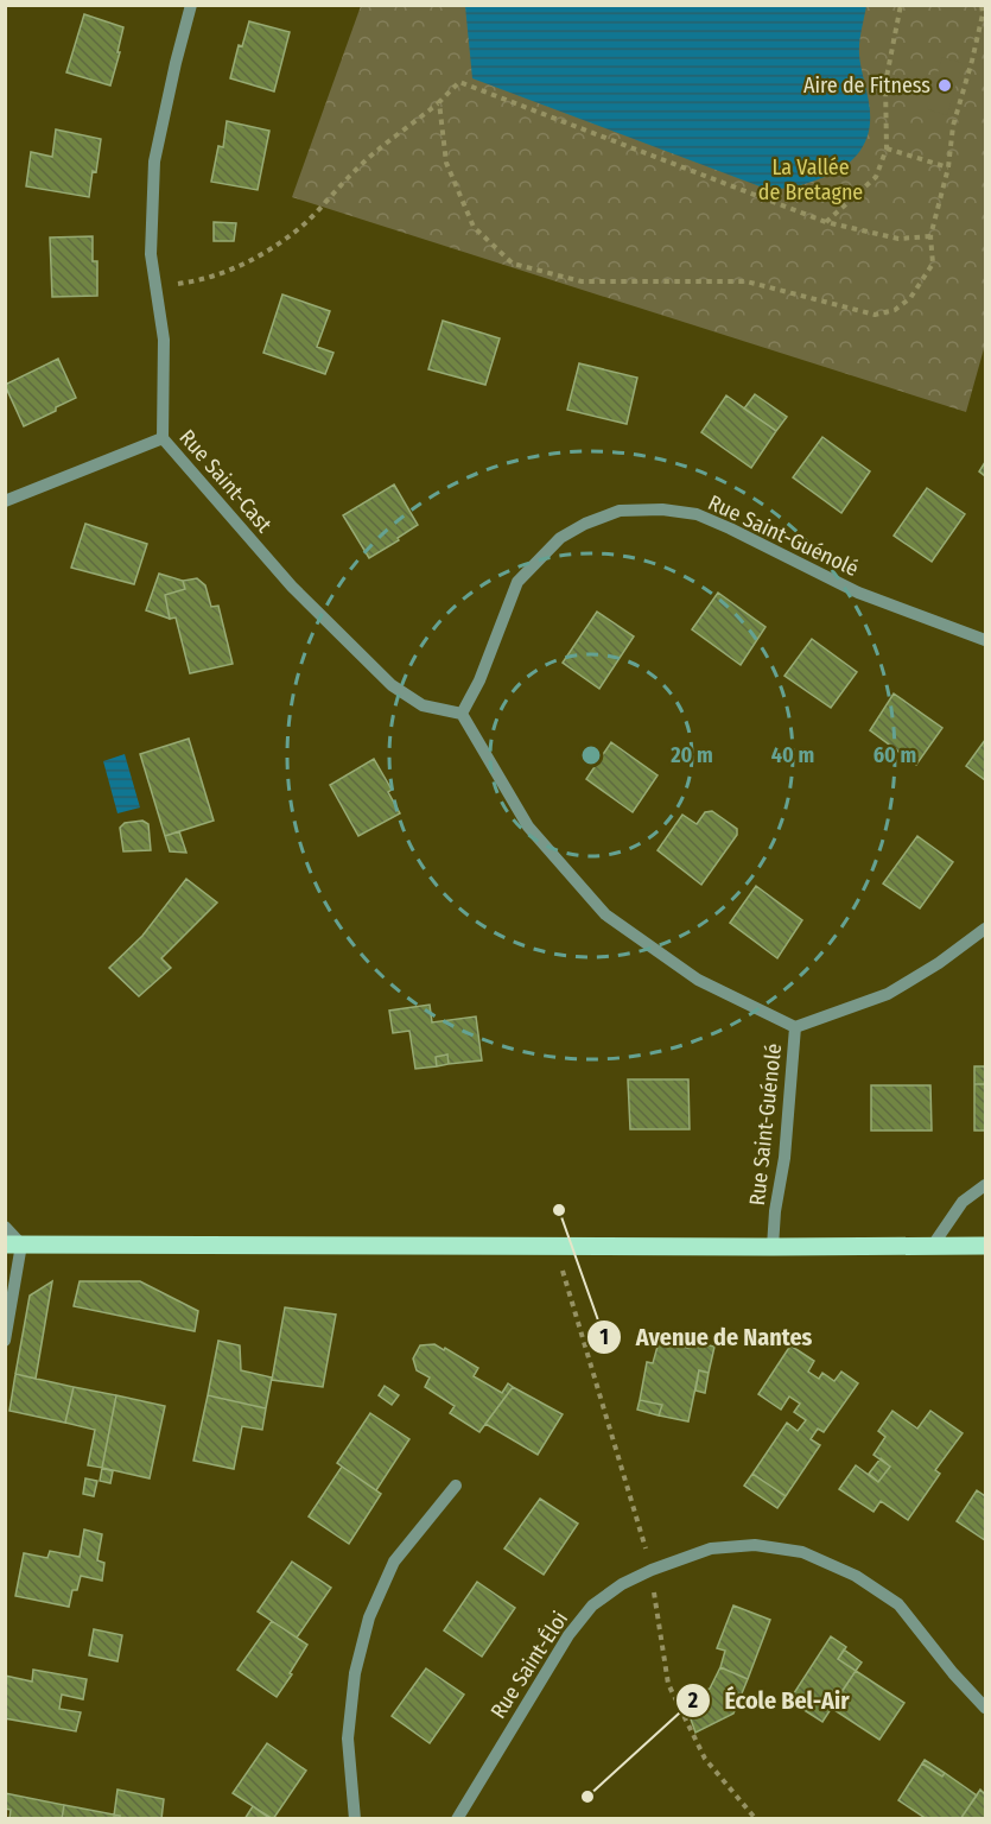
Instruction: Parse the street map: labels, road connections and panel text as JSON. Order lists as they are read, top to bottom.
{
  "streets": {
    "street": ["Rue Saint-Cast", "Rue Saint-Guénolé", "Rue Saint-Éloi"]
  },
  "crossings": [
    ["Rue Saint-Cast", "Rue Saint-Guénolé"]
  ],
  "parks": ["La Vallée de Bretagne"],
  "places": ["Aire de Fitness", "Avenue de Nantes", "École Bel-Air"],
  "rings": ["20 m", "40 m", "60 m"]
}
